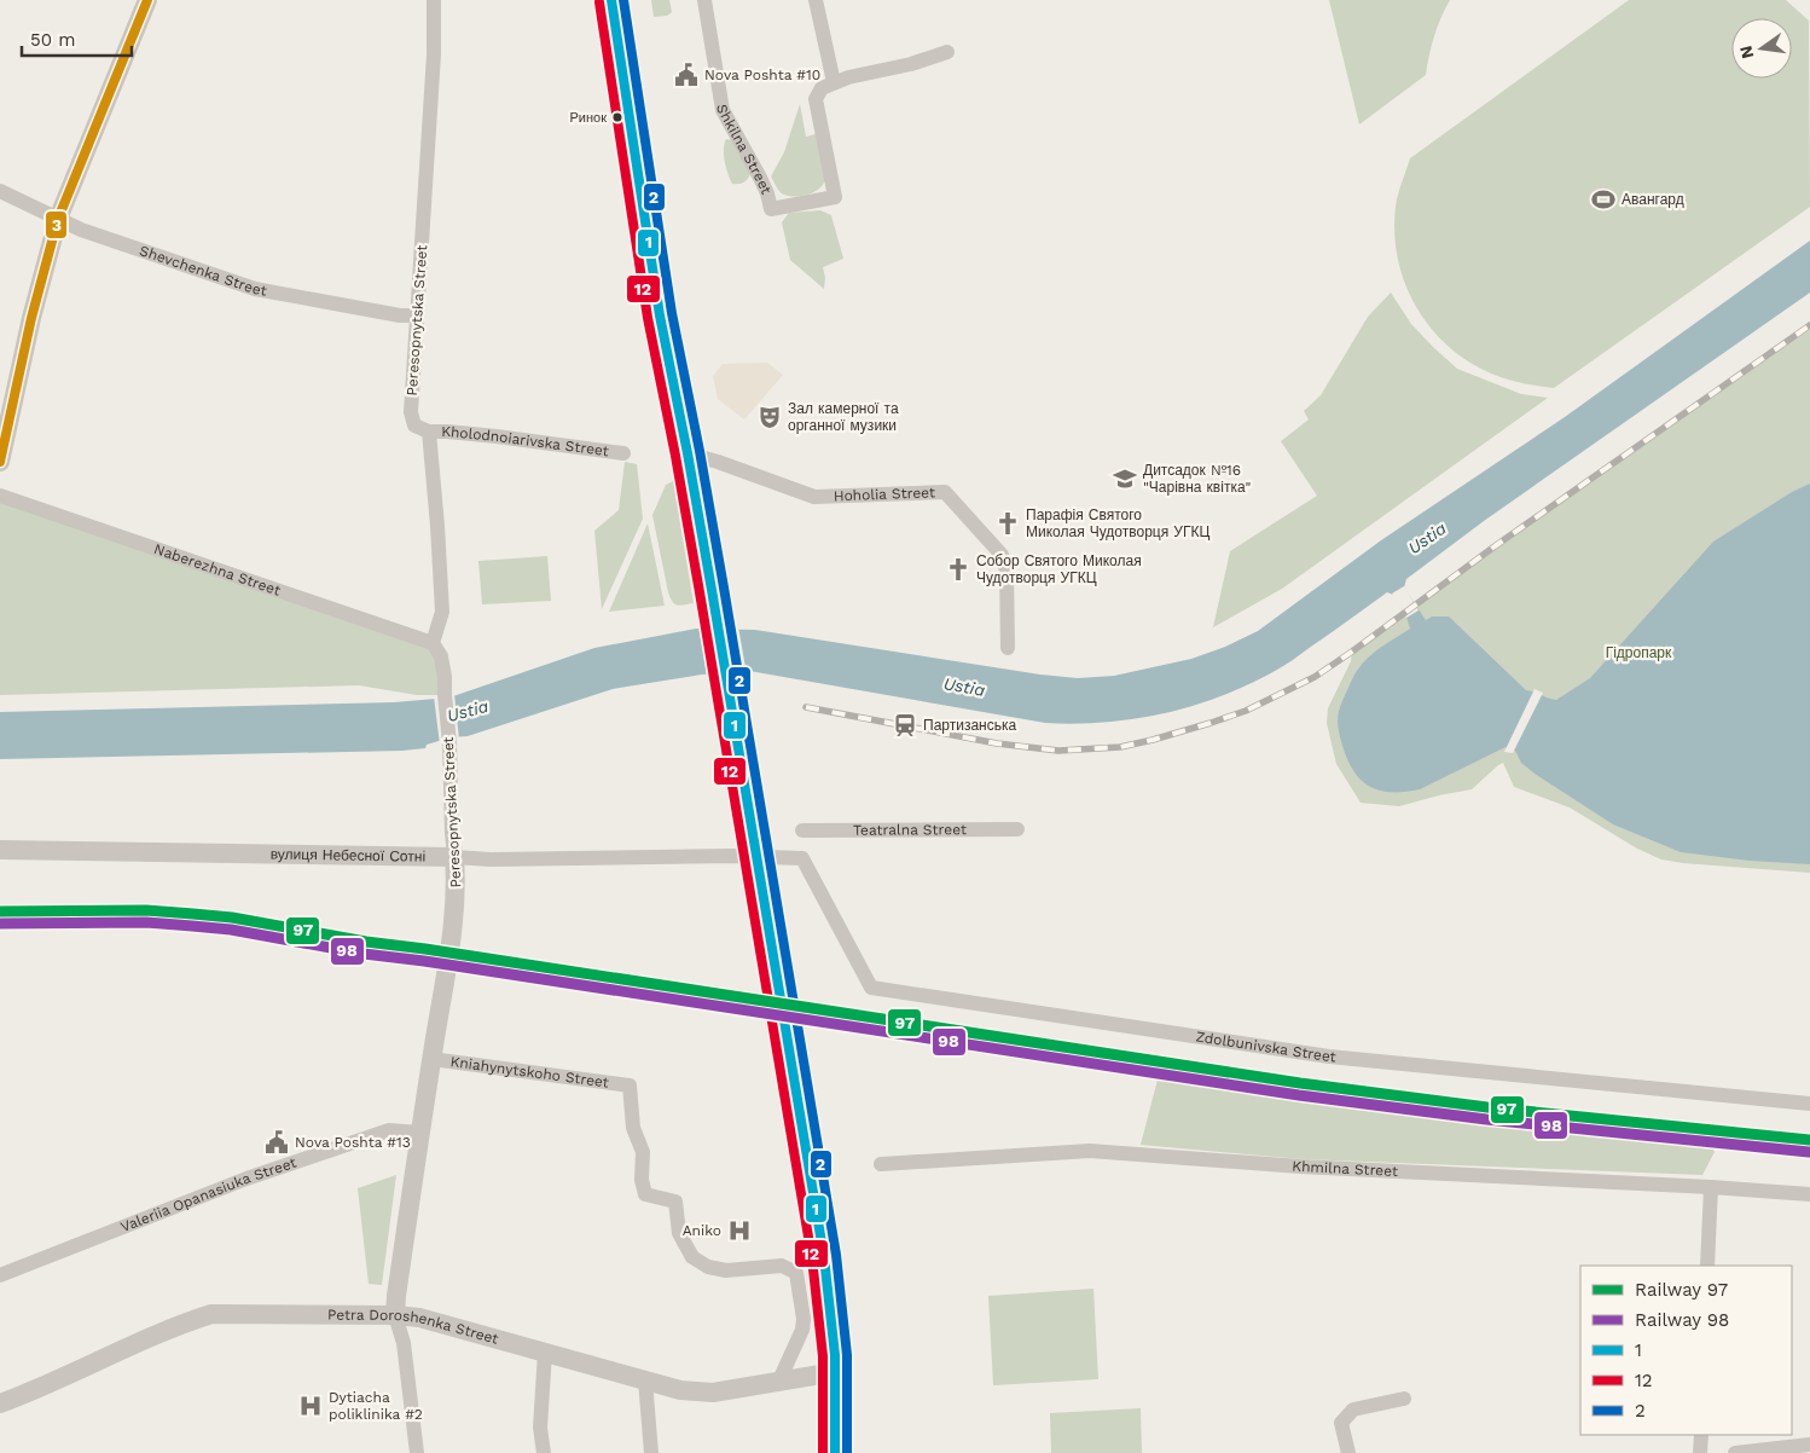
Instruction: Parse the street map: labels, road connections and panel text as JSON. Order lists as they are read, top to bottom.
{
  "streets": {
    "street": [
      "Shkilna Street",
      "Shevchenka Street",
      "Peresopnytska Street",
      "Kholodnoiarivska Street",
      "Hoholia Street",
      "Naberezhna Street",
      "Teatralna Street",
      "вулиця Небесної Сотні",
      "Zdolbunivska Street",
      "Kniahynytskoho Street",
      "Khmilna Street",
      "Valeriia Opanasiuka Street",
      "Petra Doroshenka Street"
    ]
  },
  "crossings": [
    ["Shevchenka Street", "Peresopnytska Street"],
    ["Peresopnytska Street", "Kholodnoiarivska Street"],
    ["Peresopnytska Street", "Naberezhna Street"],
    ["Peresopnytska Street", "вулиця Небесної Сотні"],
    ["Peresopnytska Street", "Kniahynytskoho Street"],
    ["Peresopnytska Street", "Valeriia Opanasiuka Street"],
    ["Peresopnytska Street", "Petra Doroshenka Street"],
    ["вулиця Небесної Сотні", "Zdolbunivska Street"],
    ["Kniahynytskoho Street", "Petra Doroshenka Street"]
  ],
  "water": ["Ustia"],
  "parks": ["Гідропарк"],
  "places": {
    "public building": ["Nova Poshta #10", "Nova Poshta #13"],
    "other": ["Ринок"],
    "sports": ["Авангард"],
    "theatre": ["Зал камерної та органної музики"],
    "school or university": ["Дитсадок №16 \"Чарівна квітка\""],
    "church": ["Парафія Святого Миколая Чудотворця УГКЦ", "Собор Святого Миколая Чудотворця УГКЦ"],
    "station": ["Партизанська"],
    "hospital": ["Aniko", "Dytiacha poliklinika #2"]
  },
  "lines": [
    "transit line 1",
    "transit line 2",
    "transit line 3",
    "transit line 12",
    "rail line 97",
    "rail line 98"
  ],
  "legend": [
    "Railway 97",
    "Railway 98",
    "1",
    "12",
    "2"
  ],
  "scale_bar": "50 m",
  "north": "left"
}
